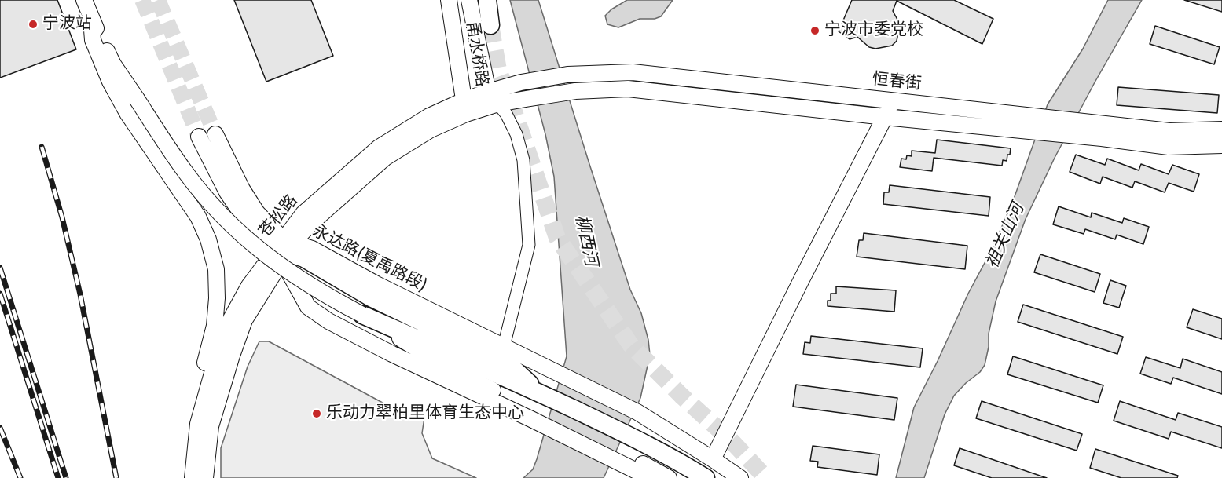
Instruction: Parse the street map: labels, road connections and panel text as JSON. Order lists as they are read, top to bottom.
{
  "streets": {
    "main road": [
      "甬水桥路",
      "恒春街",
      "苍松路",
      "永达路(夏禹路段)"
    ]
  },
  "crossings": [
    ["甬水桥路", "苍松路"],
    ["恒春街", "苍松路"],
    ["苍松路", "永达路(夏禹路段)"]
  ],
  "water": ["祖关山河", "柳西河"],
  "places": ["宁波站", "宁波市委党校", "乐动力翠柏里体育生态中心"]
}
